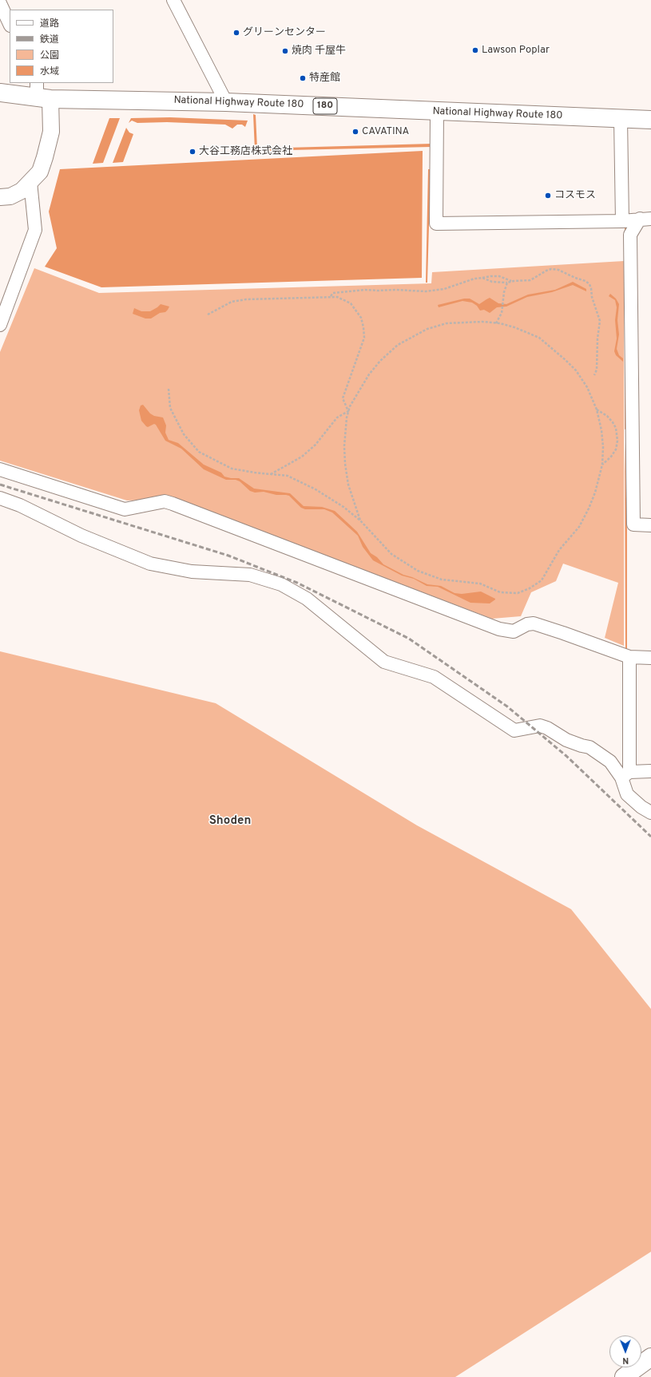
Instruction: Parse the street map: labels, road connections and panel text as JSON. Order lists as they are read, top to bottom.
{
  "streets": {
    "highway": ["National Highway Route 180", "180"]
  },
  "districts": ["Shoden"],
  "places": [
    "グリーンセンター",
    "Lawson Poplar",
    "焼肉 千屋牛",
    "特産館",
    "CAVATINA",
    "大谷工務店株式会社",
    "コスモス"
  ],
  "legend": [
    "道路",
    "鉄道",
    "公園",
    "水域"
  ],
  "north": "bottom"
}
